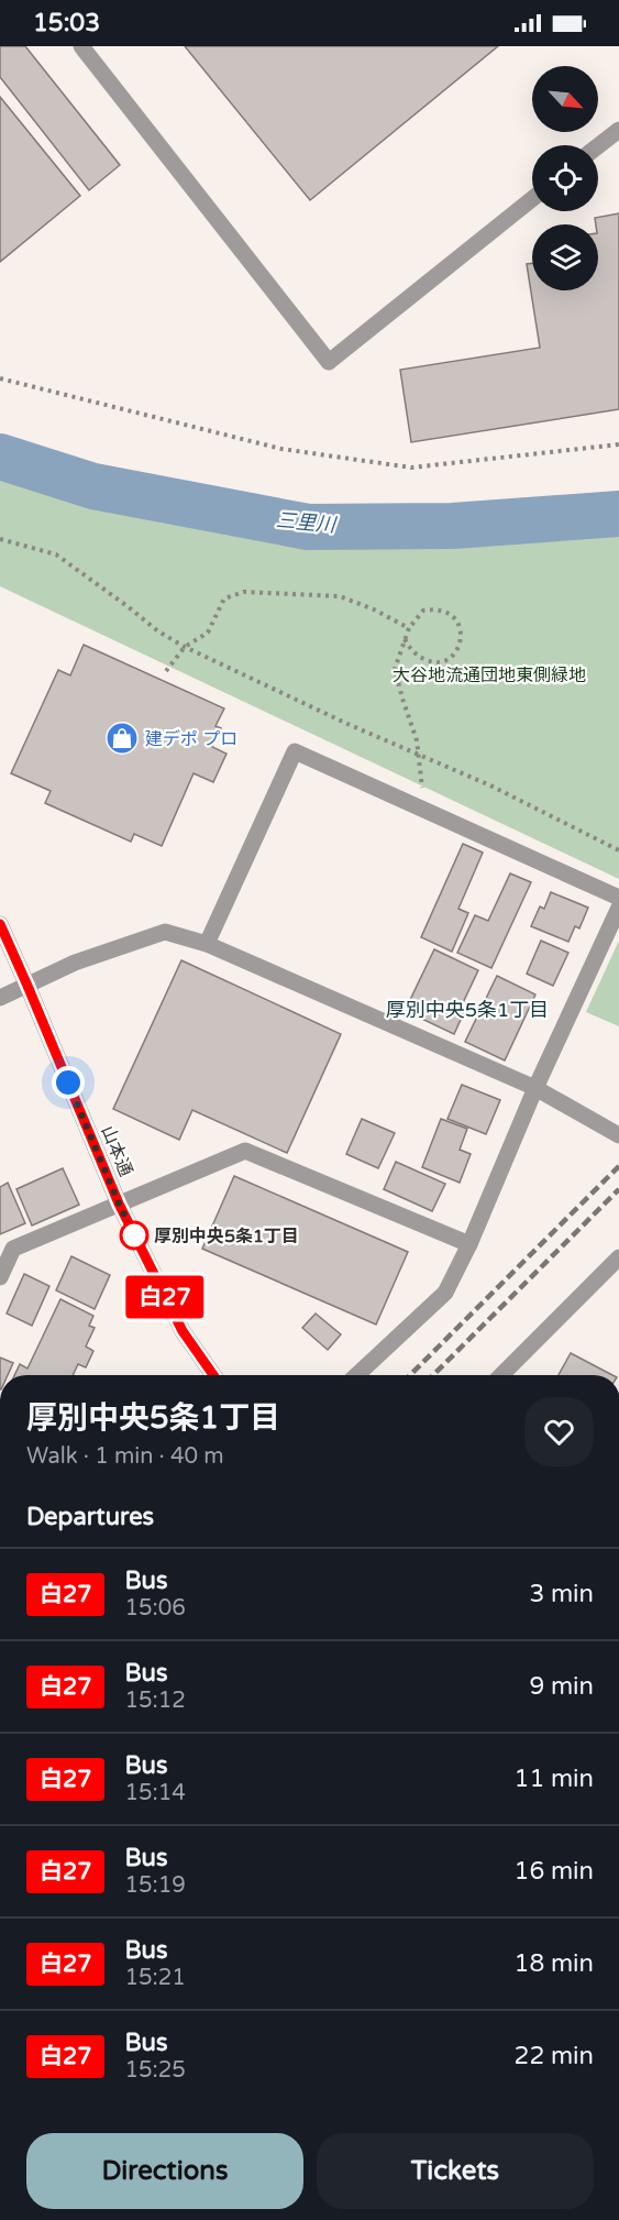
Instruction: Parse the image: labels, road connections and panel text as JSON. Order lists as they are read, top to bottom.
{
  "streets": {
    "street": ["山本通"]
  },
  "districts": ["厚別中央5条1丁目"],
  "water": ["三里川"],
  "parks": ["大谷地流通団地東側緑地"],
  "places": {
    "shop": ["建デポ プロ"],
    "other": ["厚別中央5条1丁目"]
  },
  "lines": ["bus line 白27"],
  "north": "bottom right",
  "page": {
    "status": "15:03",
    "on_map": "白27",
    "heading": [
      ["厚別中央5条1丁目", "Walk · 1 min · 40 m"],
      "Departures"
    ],
    "list": [
      {
        "mark": "白27",
        "name": "Bus",
        "note": "15:06",
        "value": "3 min"
      },
      {
        "mark": "白27",
        "name": "Bus",
        "note": "15:12",
        "value": "9 min"
      },
      {
        "mark": "白27",
        "name": "Bus",
        "note": "15:14",
        "value": "11 min"
      },
      {
        "mark": "白27",
        "name": "Bus",
        "note": "15:19",
        "value": "16 min"
      },
      {
        "mark": "白27",
        "name": "Bus",
        "note": "15:21",
        "value": "18 min"
      },
      {
        "mark": "白27",
        "name": "Bus",
        "note": "15:25",
        "value": "22 min"
      }
    ],
    "buttons": ["Directions", "Tickets"]
  }
}
